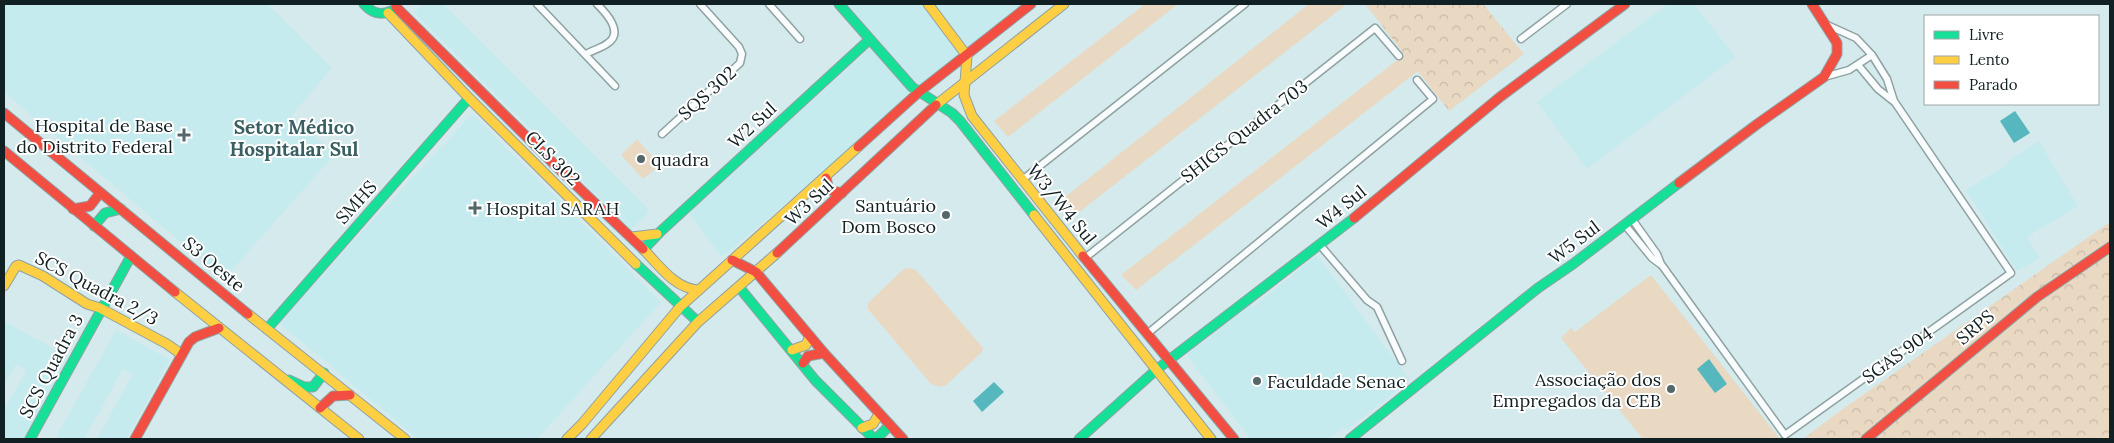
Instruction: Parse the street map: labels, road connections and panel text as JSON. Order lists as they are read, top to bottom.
{
  "streets": {
    "main road": [
      "W2 Sul",
      "CLS 302",
      "SMHS",
      "W3 Sul",
      "W3/W4 Sul",
      "W4 Sul",
      "W5 Sul",
      "S3 Oeste",
      "SCS Quadra 2/3",
      "SRPS",
      "SCS Quadra 3"
    ],
    "street": ["SQS 302", "SHIGS Quadra 703", "SGAS 904"]
  },
  "crossings": [
    ["W2 Sul", "CLS 302"],
    ["SHIGS Quadra 703", "W3/W4 Sul"],
    ["CLS 302", "SMHS"],
    ["CLS 302", "W3 Sul"],
    ["SMHS", "S3 Oeste"],
    ["W3 Sul", "W3/W4 Sul"],
    ["W3/W4 Sul", "W4 Sul"],
    ["W5 Sul", "SGAS 904"],
    ["SCS Quadra 2/3", "SCS Quadra 3"]
  ],
  "districts": ["Setor Médico Hospitalar Sul"],
  "places": {
    "health": ["Hospital de Base do Distrito Federal", "Hospital SARAH"],
    "other": [
      "quadra",
      "Santuário Dom Bosco",
      "Faculdade Senac",
      "Associação dos Empregados da CEB"
    ]
  },
  "legend": ["Livre", "Lento", "Parado"]
}
